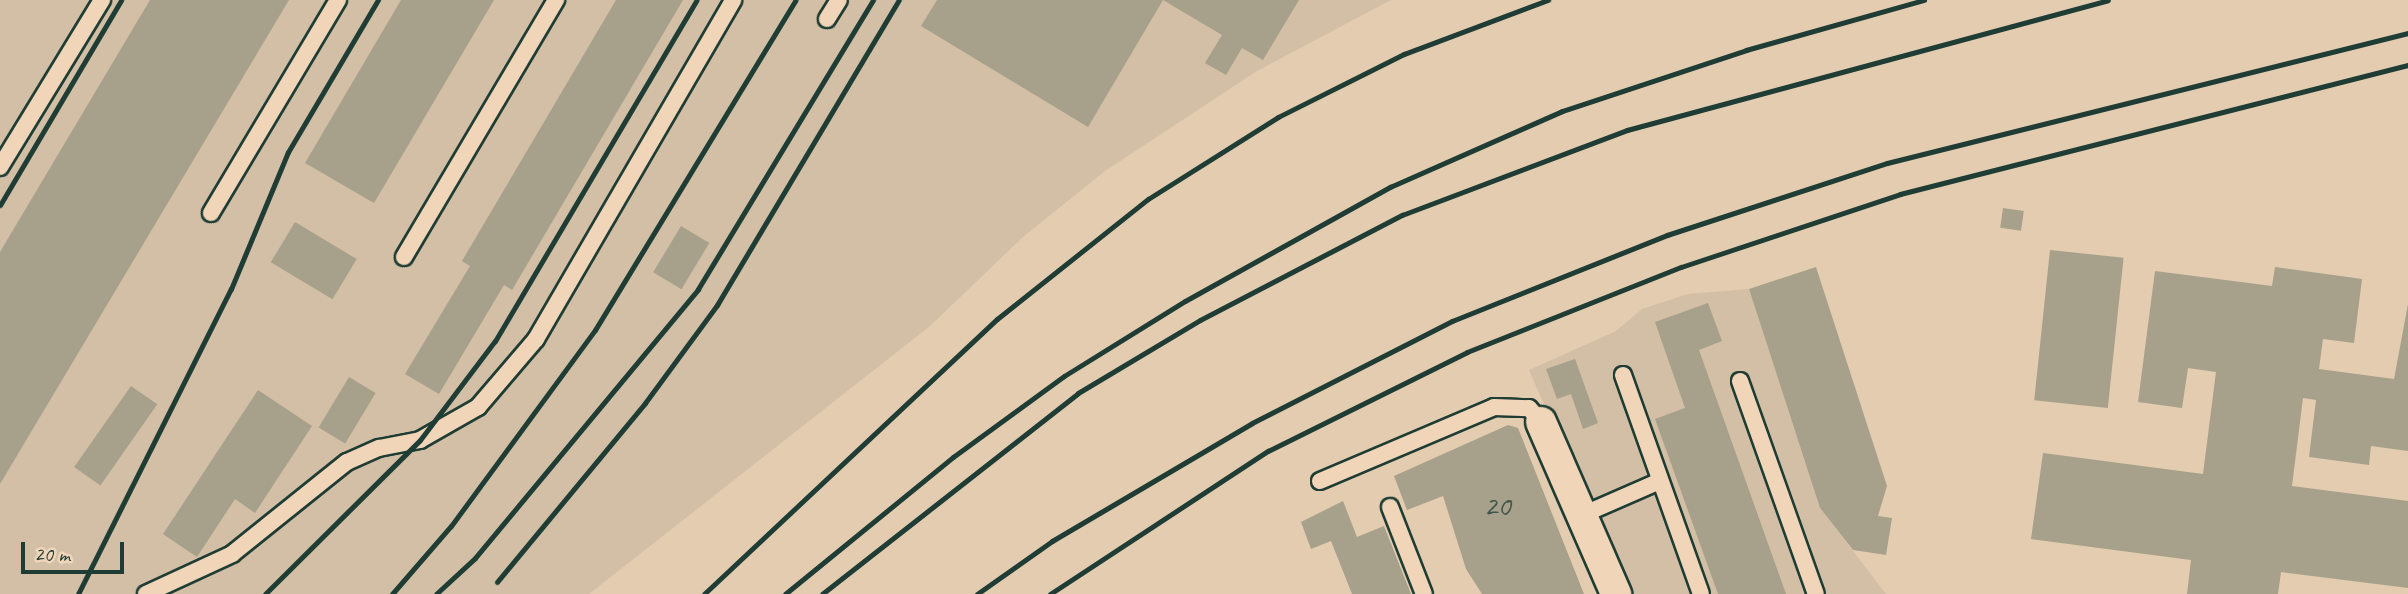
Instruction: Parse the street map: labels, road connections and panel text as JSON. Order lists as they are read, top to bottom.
{
  "house_numbers": ["20"],
  "scale_bar": "20 m"
}
